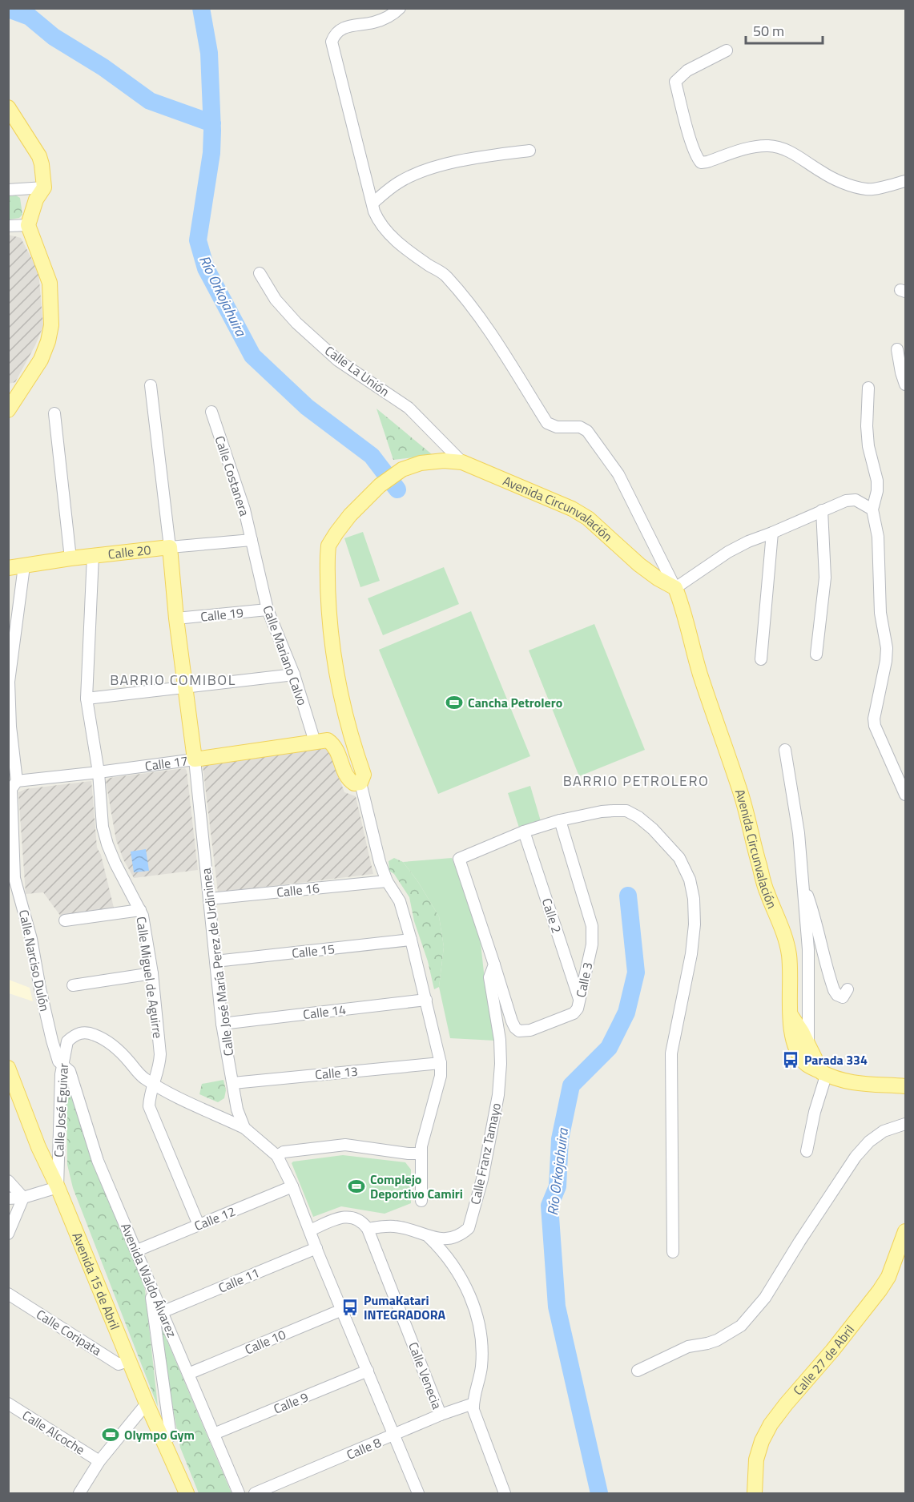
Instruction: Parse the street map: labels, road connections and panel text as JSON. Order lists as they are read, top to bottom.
{
  "streets": {
    "main road": [
      "Avenida Circunvalación",
      "Calle 20",
      "Calle 17",
      "Avenida 15 de Abril",
      "Calle 27 de Abril"
    ],
    "street": [
      "Calle La Unión",
      "Calle Costanera",
      "Calle 19",
      "Calle Mariano Calvo",
      "Calle 16",
      "Calle 2",
      "Calle 15",
      "Calle Narciso Dulón",
      "Calle José María Perez de Urdininea",
      "Calle Miguel de Aguirre",
      "Calle 3",
      "Calle 14",
      "Calle 13",
      "Calle José Eguivar",
      "Calle Franz Tamayo",
      "Calle 12",
      "Avenida Waldo Álvarez",
      "Calle 11",
      "Calle Coripata",
      "Calle 10",
      "Calle Venecia",
      "Calle 9",
      "Calle Alcoche",
      "Calle 8"
    ]
  },
  "crossings": [
    ["Calle La Unión", "Avenida Circunvalación"],
    ["Calle Costanera", "Calle 20"],
    ["Calle Costanera", "Calle Mariano Calvo"],
    ["Calle 20", "Calle Mariano Calvo"],
    ["Calle 20", "Calle Narciso Dulón"],
    ["Calle 20", "Calle Miguel de Aguirre"],
    ["Calle 19", "Calle Mariano Calvo"],
    ["Calle Mariano Calvo", "Calle 17"],
    ["Calle 17", "Calle Narciso Dulón"],
    ["Calle 17", "Calle José María Perez de Urdininea"],
    ["Calle 17", "Calle Miguel de Aguirre"],
    ["Calle 16", "Calle José María Perez de Urdininea"],
    ["Calle 2", "Calle 3"],
    ["Calle 2", "Calle Franz Tamayo"],
    ["Calle 15", "Calle José María Perez de Urdininea"],
    ["Calle Narciso Dulón", "Calle José Eguivar"],
    ["Calle Narciso Dulón", "Avenida Waldo Álvarez"],
    ["Calle José María Perez de Urdininea", "Calle 14"],
    ["Calle José María Perez de Urdininea", "Calle 13"],
    ["Calle José María Perez de Urdininea", "Calle José Eguivar"],
    ["Calle Miguel de Aguirre", "Calle José Eguivar"],
    ["Calle Miguel de Aguirre", "Calle 12"],
    ["Calle 3", "Calle Franz Tamayo"],
    ["Calle José Eguivar", "Avenida Waldo Álvarez"],
    ["Calle José Eguivar", "Avenida 15 de Abril"],
    ["Calle 12", "Avenida Waldo Álvarez"],
    ["Avenida Waldo Álvarez", "Calle 11"],
    ["Avenida Waldo Álvarez", "Calle 10"],
    ["Avenida Waldo Álvarez", "Calle 9"],
    ["Avenida 15 de Abril", "Calle Coripata"],
    ["Calle Venecia", "Calle 8"]
  ],
  "districts": ["BARRIO COMIBOL", "BARRIO PETROLERO"],
  "water": ["Río Orkojahuira"],
  "places": {
    "sports": ["Cancha Petrolero", "Complejo Deportivo Camiri", "Olympo Gym"],
    "bus stop": ["Parada 334", "PumaKatari INTEGRADORA"]
  },
  "scale_bar": "50 m"
}
